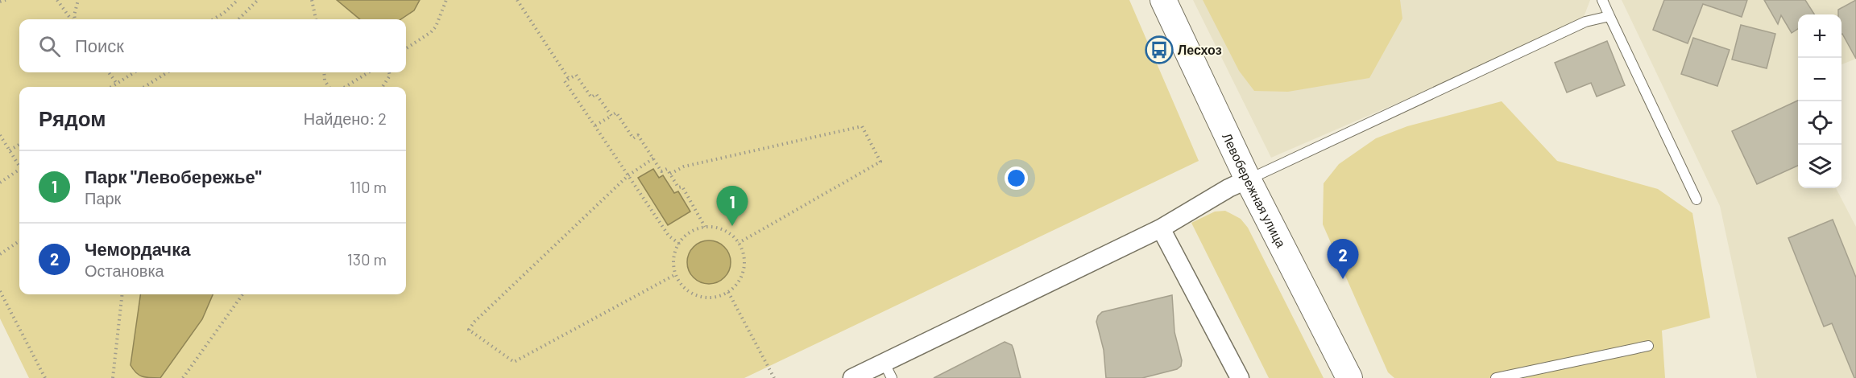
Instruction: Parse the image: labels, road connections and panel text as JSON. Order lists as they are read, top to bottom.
{
  "streets": {
    "main road": ["Левобережная улица"]
  },
  "places": {
    "bus stop": ["Лесхоз"]
  },
  "page": {
    "map_buttons": ["+", "−"],
    "search": "Поиск",
    "heading": ["Рядом", "Найдено: 2"],
    "list": [
      {
        "mark": "1",
        "name": "Парк \"Левобережье\"",
        "note": "Парк",
        "value": "110 m"
      },
      {
        "mark": "2",
        "name": "Чемордачка",
        "note": "Остановка",
        "value": "130 m"
      }
    ],
    "pins": ["1", "2"]
  }
}
